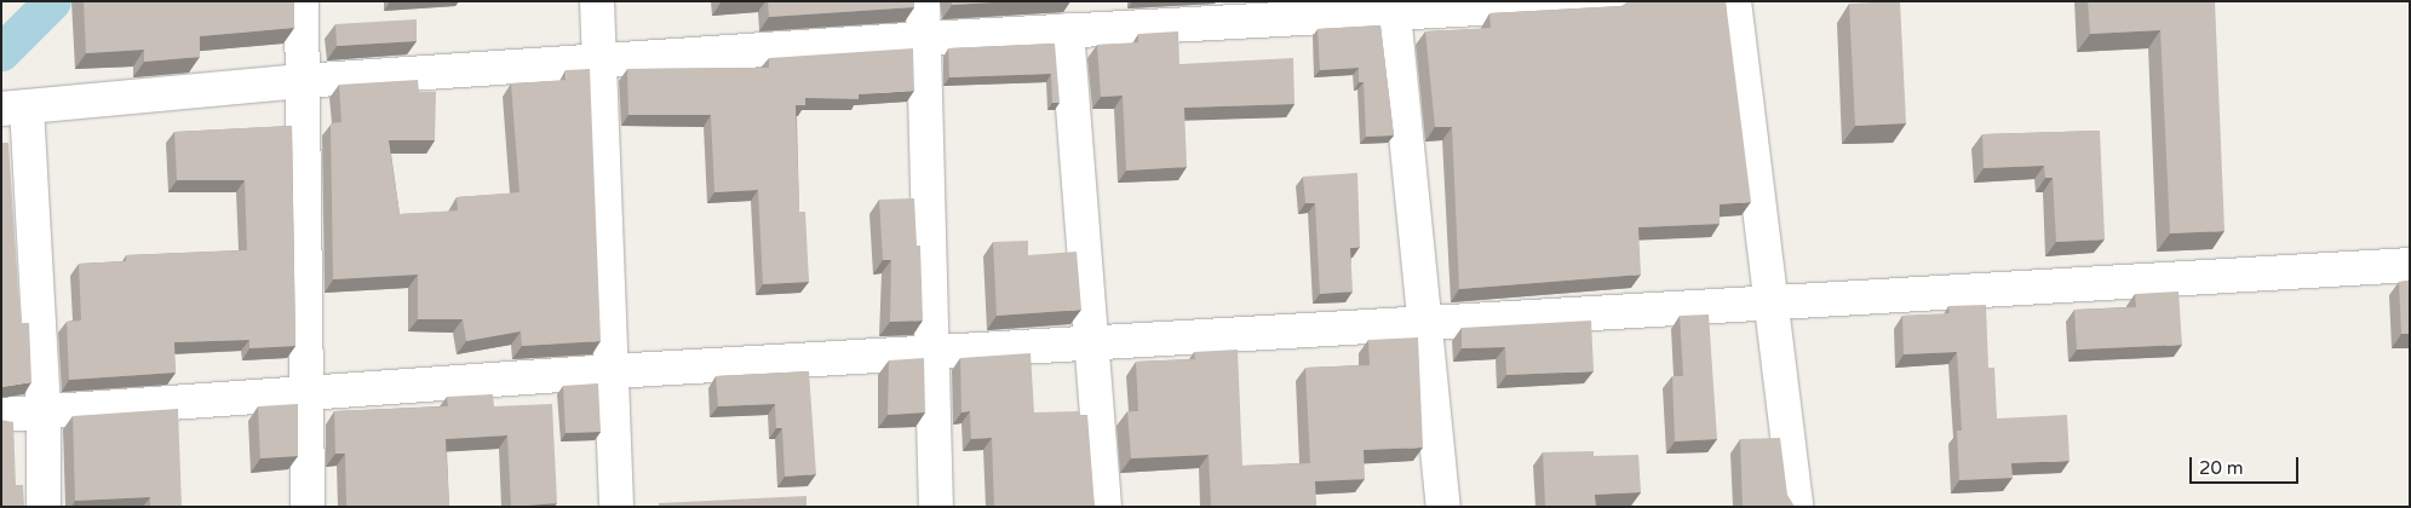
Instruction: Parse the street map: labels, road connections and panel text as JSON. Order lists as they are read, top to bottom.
{
  "scale_bar": "20 m"
}
